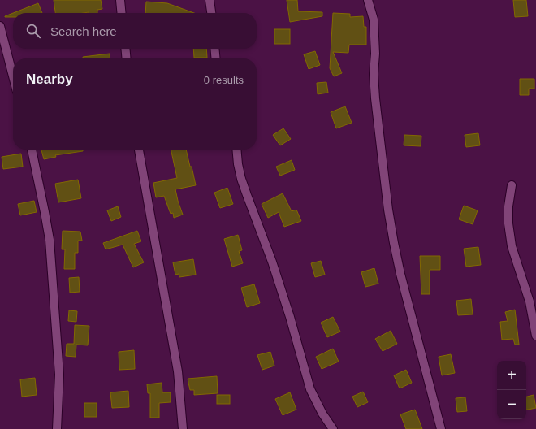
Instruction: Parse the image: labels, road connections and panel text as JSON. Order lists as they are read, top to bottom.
{
  "page": {
    "search": "Search here",
    "heading": ["Nearby", "0 results"],
    "map_buttons": ["+", "−"]
  }
}
